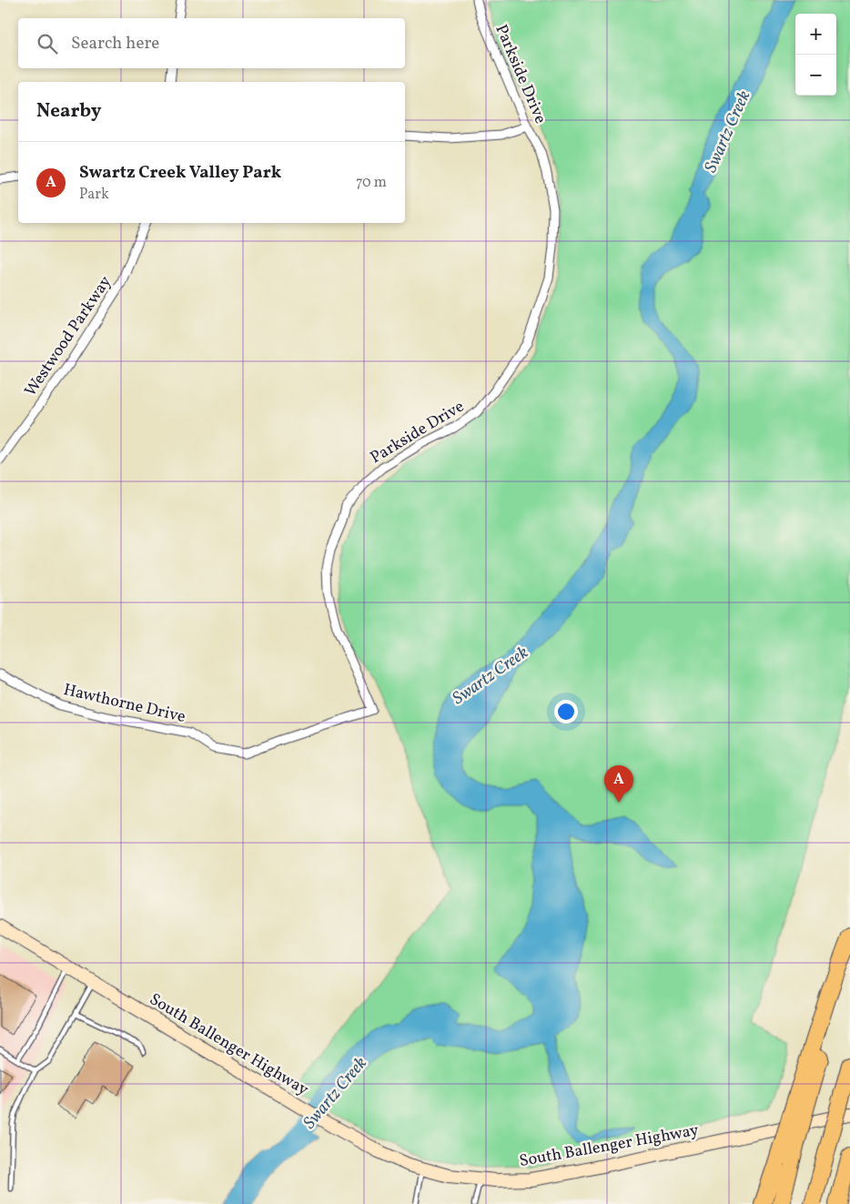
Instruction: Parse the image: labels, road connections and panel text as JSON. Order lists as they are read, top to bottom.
{
  "streets": {
    "street": [
      "Parkside Drive",
      "Westwood Parkway",
      "Hawthorne Drive",
      "South Ballenger Highway"
    ]
  },
  "crossings": [
    ["Parkside Drive", "Hawthorne Drive"]
  ],
  "water": ["Swartz Creek"],
  "page": {
    "map_buttons": ["+", "−"],
    "search": "Search here",
    "heading": "Nearby",
    "list": [
      {
        "mark": "A",
        "name": "Swartz Creek Valley Park",
        "note": "Park",
        "value": "70 m"
      }
    ],
    "pins": "A"
  }
}
